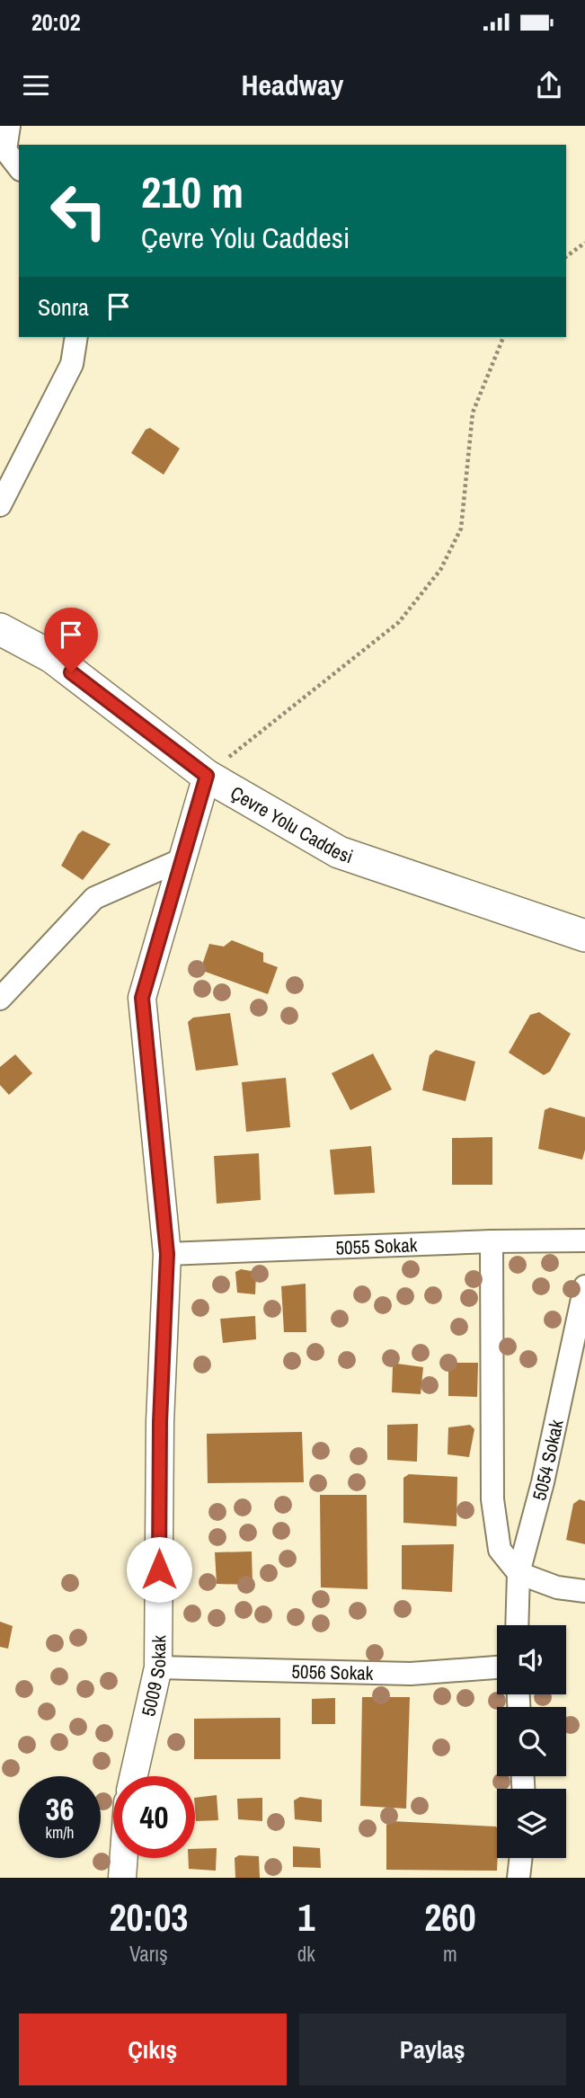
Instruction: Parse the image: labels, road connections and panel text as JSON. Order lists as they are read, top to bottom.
{
  "streets": {
    "main road": ["Çevre Yolu Caddesi"],
    "street": [
      "5055 Sokak",
      "5054 Sokak",
      "5056 Sokak",
      "5009 Sokak"
    ]
  },
  "crossings": [
    ["Çevre Yolu Caddesi", "5009 Sokak"],
    ["5055 Sokak", "5009 Sokak"],
    ["5056 Sokak", "5009 Sokak"]
  ],
  "page": {
    "status": "20:02",
    "header": "Headway",
    "turn": ["210 m", "Çevre Yolu Caddesi"],
    "then": "Sonra",
    "speed": "36 km/h",
    "limit": "40",
    "eta": [
      "20:03",
      "Varış",
      "1",
      "dk",
      "260",
      "m"
    ],
    "buttons": ["Çıkış", "Paylaş"]
  }
}
